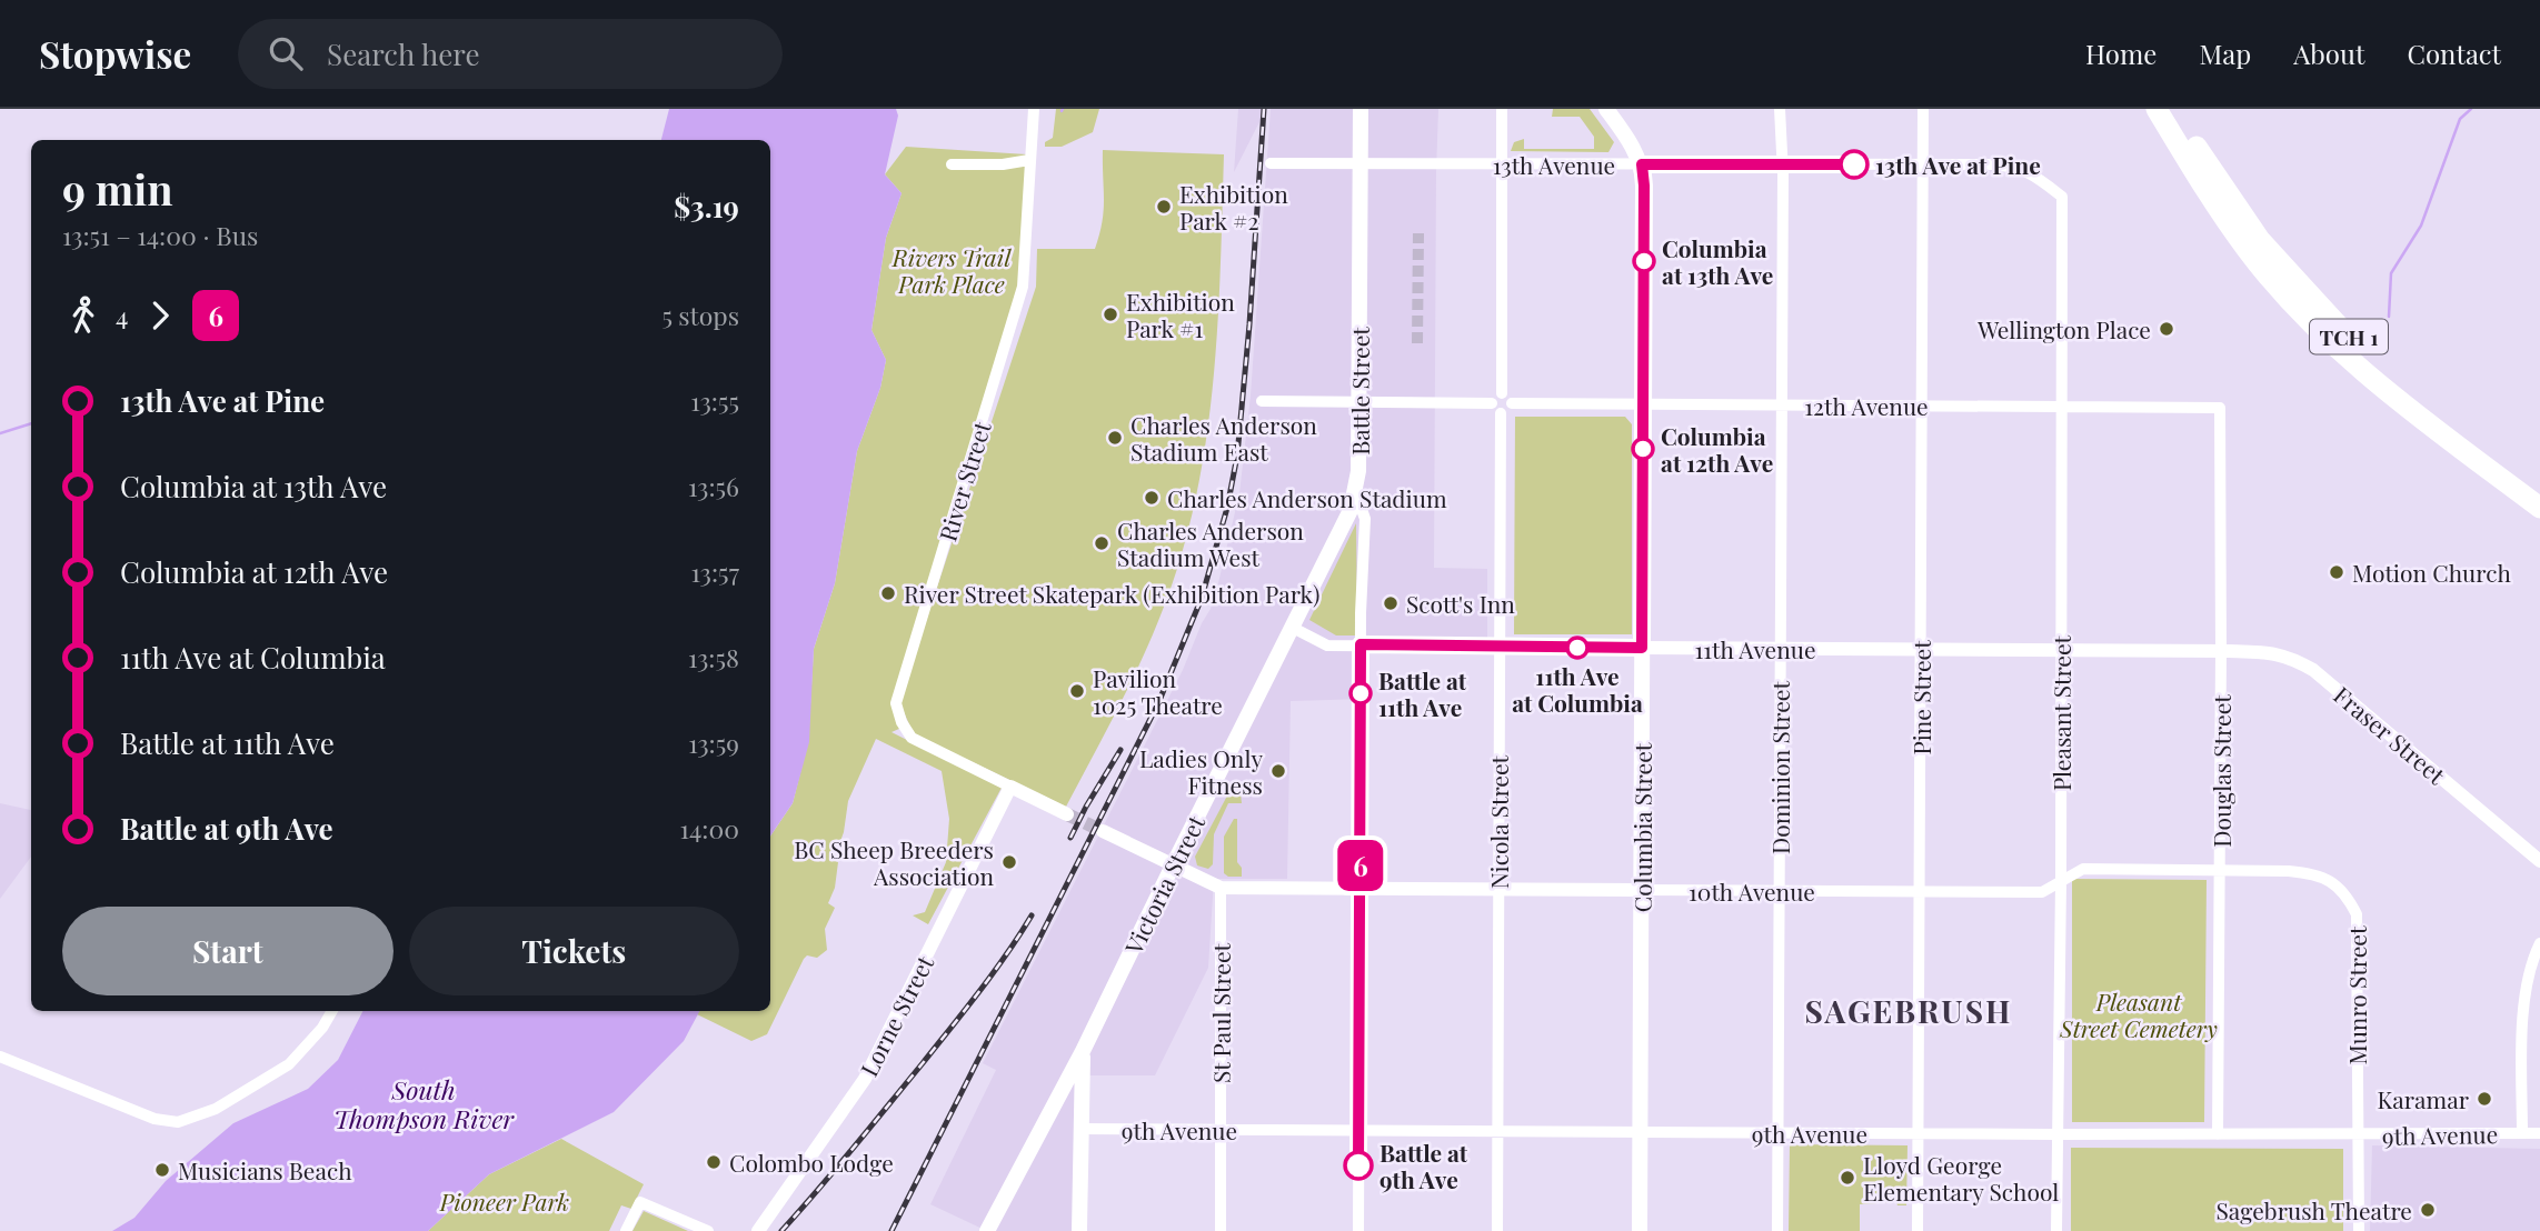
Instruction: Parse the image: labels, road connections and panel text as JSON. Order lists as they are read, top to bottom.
{
  "streets": {
    "highway": ["TCH 1"],
    "main road": ["Battle Street", "Columbia Street", "Victoria Street"],
    "street": [
      "13th Avenue",
      "12th Avenue",
      "River Street",
      "11th Avenue",
      "Pine Street",
      "Pleasant Street",
      "Fraser Street",
      "Dominion Street",
      "Douglas Street",
      "Nicola Street",
      "10th Avenue",
      "Munro Street",
      "St Paul Street",
      "Lorne Street",
      "9th Avenue"
    ]
  },
  "crossings": [
    ["13th Avenue", "Battle Street"],
    ["13th Avenue", "Pine Street"],
    ["13th Avenue", "Pleasant Street"],
    ["13th Avenue", "Dominion Street"],
    ["13th Avenue", "Columbia Street"],
    ["Battle Street", "11th Avenue"],
    ["Battle Street", "Victoria Street"],
    ["Battle Street", "10th Avenue"],
    ["Battle Street", "9th Avenue"],
    ["12th Avenue", "Pine Street"],
    ["12th Avenue", "Pleasant Street"],
    ["12th Avenue", "Dominion Street"],
    ["12th Avenue", "Douglas Street"],
    ["12th Avenue", "Nicola Street"],
    ["12th Avenue", "Columbia Street"],
    ["River Street", "Lorne Street"],
    ["11th Avenue", "Pine Street"],
    ["11th Avenue", "Pleasant Street"],
    ["11th Avenue", "Fraser Street"],
    ["11th Avenue", "Dominion Street"],
    ["11th Avenue", "Douglas Street"],
    ["11th Avenue", "Nicola Street"],
    ["11th Avenue", "Columbia Street"],
    ["11th Avenue", "Victoria Street"],
    ["Pine Street", "10th Avenue"],
    ["Pine Street", "9th Avenue"],
    ["Pleasant Street", "10th Avenue"],
    ["Pleasant Street", "9th Avenue"],
    ["Fraser Street", "Douglas Street"],
    ["Dominion Street", "10th Avenue"],
    ["Dominion Street", "9th Avenue"],
    ["Douglas Street", "10th Avenue"],
    ["Douglas Street", "Munro Street"],
    ["Douglas Street", "9th Avenue"],
    ["Nicola Street", "10th Avenue"],
    ["Nicola Street", "9th Avenue"],
    ["Columbia Street", "10th Avenue"],
    ["Columbia Street", "9th Avenue"],
    ["Victoria Street", "10th Avenue"],
    ["10th Avenue", "Munro Street"],
    ["10th Avenue", "St Paul Street"],
    ["Munro Street", "9th Avenue"],
    ["St Paul Street", "9th Avenue"]
  ],
  "districts": ["SAGEBRUSH"],
  "water": ["South Thompson River"],
  "parks": ["Rivers Trail Park Place", "Pleasant Street Cemetery", "Pioneer Park"],
  "places": [
    "13th Ave at Pine",
    "Exhibition Park #2",
    "Columbia at 13th Ave",
    "Exhibition Park #1",
    "Wellington Place",
    "Charles Anderson Stadium East",
    "Columbia at 12th Ave",
    "Charles Anderson Stadium",
    "Charles Anderson Stadium West",
    "Motion Church",
    "River Street Skatepark (Exhibition Park)",
    "Scott's Inn",
    "11th Ave at Columbia",
    "Pavilion 1025 Theatre",
    "Battle at 11th Ave",
    "Ladies Only Fitness",
    "BC Sheep Breeders Association",
    "Karamar",
    "Colombo Lodge",
    "Battle at 9th Ave",
    "Musicians Beach",
    "Lloyd George Elementary School",
    "Sagebrush Theatre"
  ],
  "lines": ["bus line 6"],
  "page": {
    "header": "Stopwise",
    "search": "Search here",
    "nav": [
      "Home",
      "Map",
      "About",
      "Contact"
    ],
    "on_map": "6",
    "heading": ["9 min", "13:51 – 14:00 · Bus", "$3.19"],
    "legs": ["4", "6", "5 stops"],
    "list": [
      {
        "name": "13th Ave at Pine",
        "value": "13:55"
      },
      {
        "name": "Columbia at 13th Ave",
        "value": "13:56"
      },
      {
        "name": "Columbia at 12th Ave",
        "value": "13:57"
      },
      {
        "name": "11th Ave at Columbia",
        "value": "13:58"
      },
      {
        "name": "Battle at 11th Ave",
        "value": "13:59"
      },
      {
        "name": "Battle at 9th Ave",
        "value": "14:00"
      }
    ],
    "buttons": ["Start", "Tickets"]
  }
}
